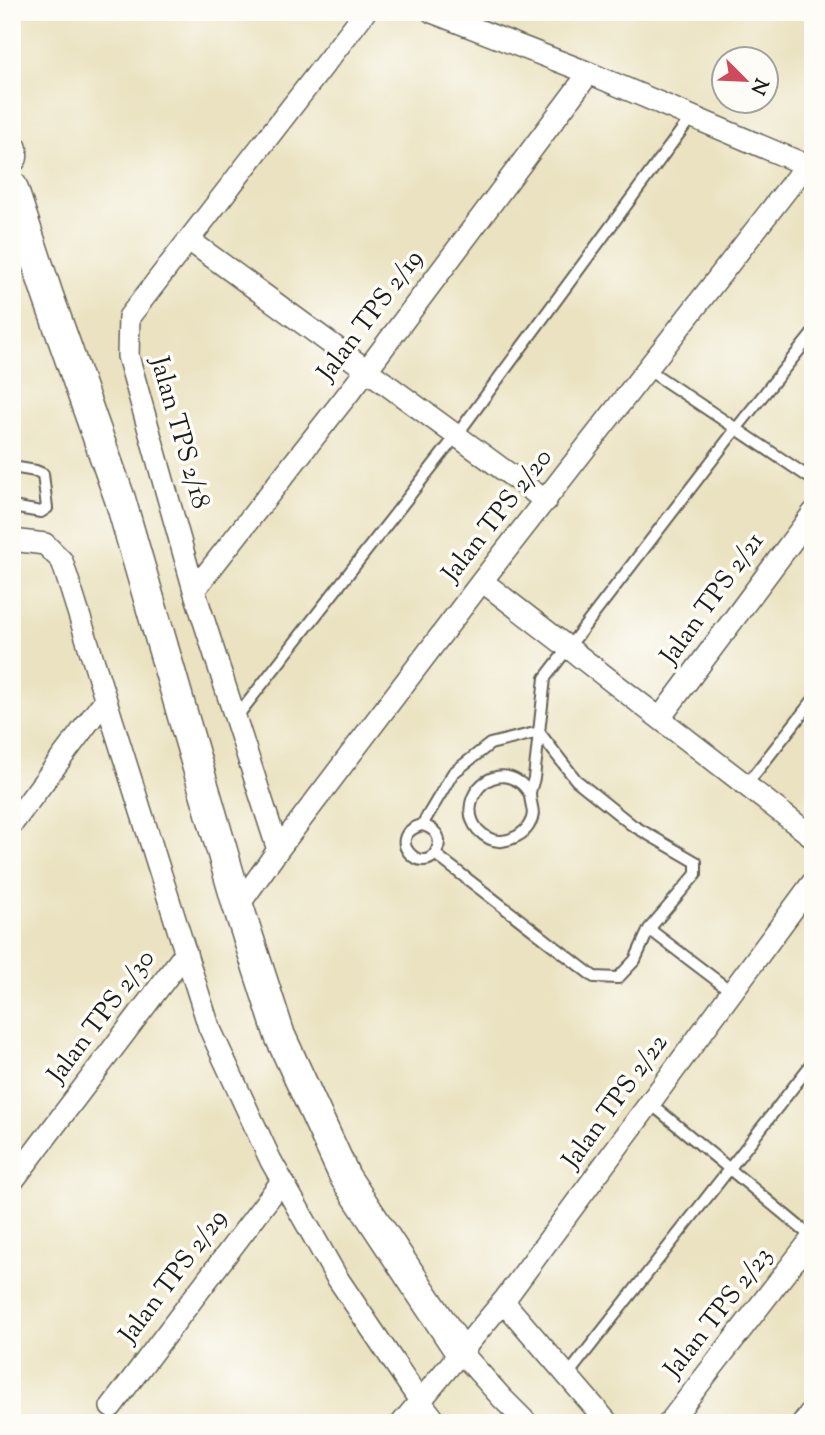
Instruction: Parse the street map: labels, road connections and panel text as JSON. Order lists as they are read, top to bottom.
{
  "streets": {
    "street": [
      "Jalan TPS 2/19",
      "Jalan TPS 2/18",
      "Jalan TPS 2/20",
      "Jalan TPS 2/21",
      "Jalan TPS 2/30",
      "Jalan TPS 2/22",
      "Jalan TPS 2/29",
      "Jalan TPS 2/23"
    ]
  },
  "crossings": [
    ["Jalan TPS 2/19", "Jalan TPS 2/18"],
    ["Jalan TPS 2/18", "Jalan TPS 2/20"]
  ],
  "north": "bottom right"
}
